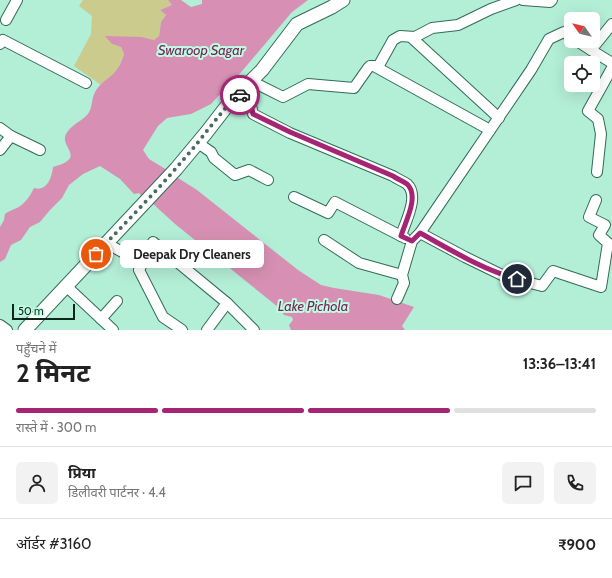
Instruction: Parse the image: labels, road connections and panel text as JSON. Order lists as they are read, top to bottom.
{
  "water": ["Swaroop Sagar", "Lake Pichola"],
  "places": ["Deepak Dry Cleaners"],
  "scale_bar": "50 m",
  "north": "top left",
  "page": {
    "bubble": "Deepak Dry Cleaners",
    "scale": "50 m",
    "heading": ["2 मिनट", "पहुँचने में", "13:36–13:41"],
    "panel": [
      "प्रिया",
      "डिलीवरी पार्टनर · 4.4",
      "ऑर्डर #3160",
      "₹900"
    ],
    "bar": "रास्ते में · 300 m"
  }
}
